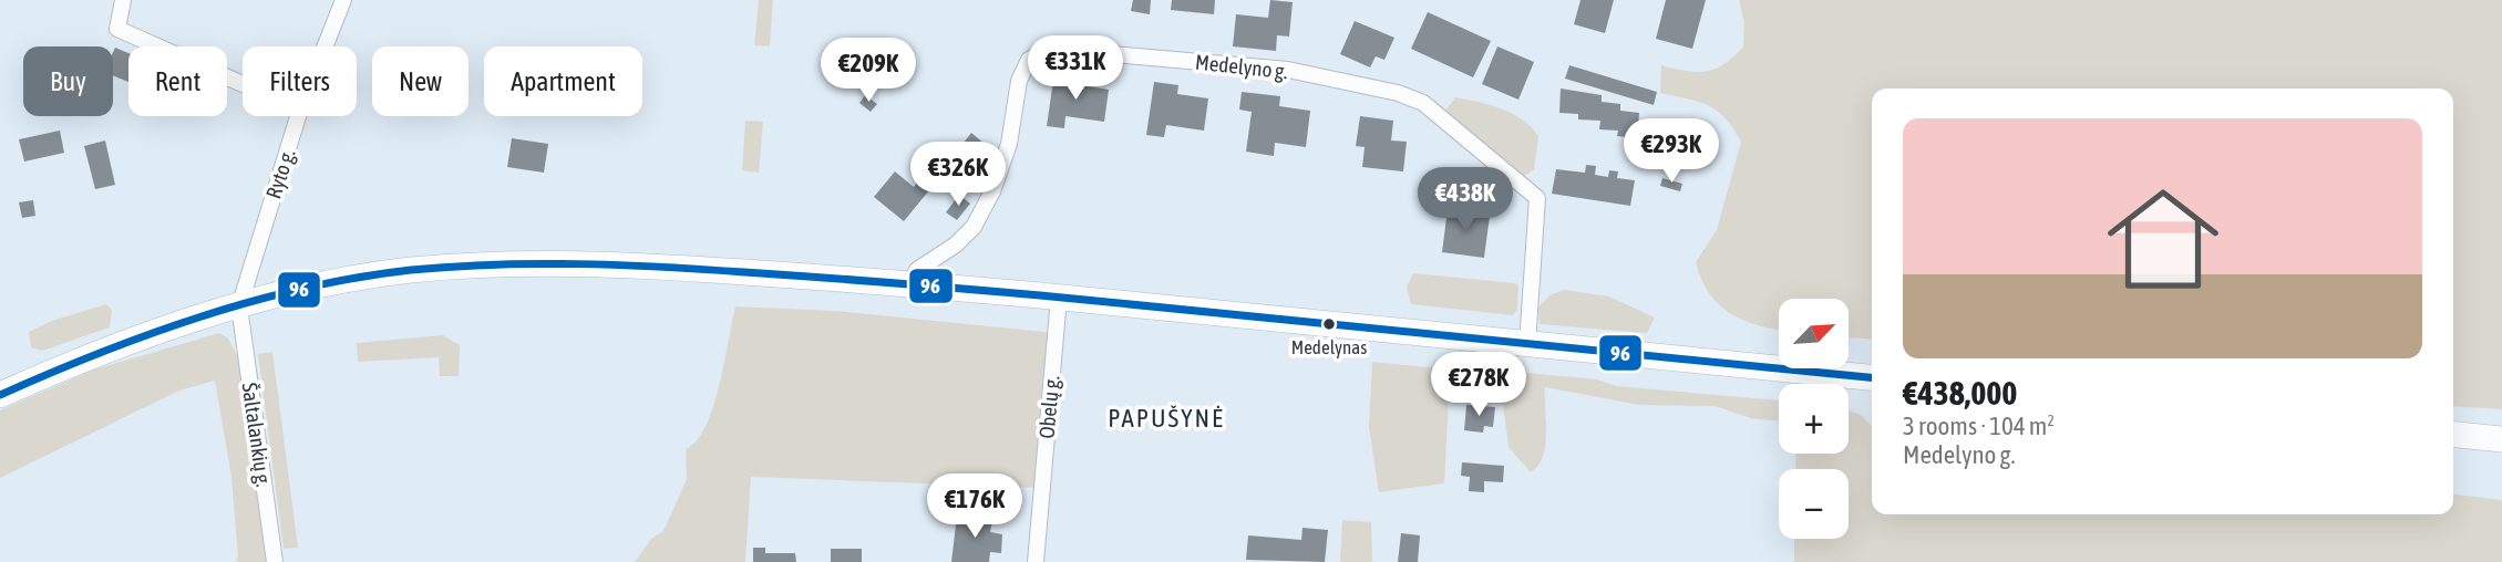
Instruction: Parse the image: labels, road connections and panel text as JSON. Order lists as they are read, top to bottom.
{
  "streets": {
    "street": [
      "Medelyno g.",
      "Ryto g.",
      "Obelų g.",
      "Šaltalankių g."
    ]
  },
  "crossings": [
    ["Ryto g.", "Šaltalankių g."]
  ],
  "districts": ["PAPUŠYNĖ"],
  "places": ["Medelynas"],
  "lines": ["transit line 96"],
  "north": "top right",
  "page": {
    "price": [
      "€331K",
      "€209K",
      "€293K",
      "€326K",
      "€438K",
      "€278K",
      "€176K"
    ],
    "chip": [
      "Buy",
      "Rent",
      "Filters",
      "New",
      "Apartment"
    ],
    "list": [
      {
        "name": "€438,000",
        "note": "3 rooms · 104 m² · Medelyno g."
      }
    ],
    "map_buttons": ["+", "−"]
  }
}
